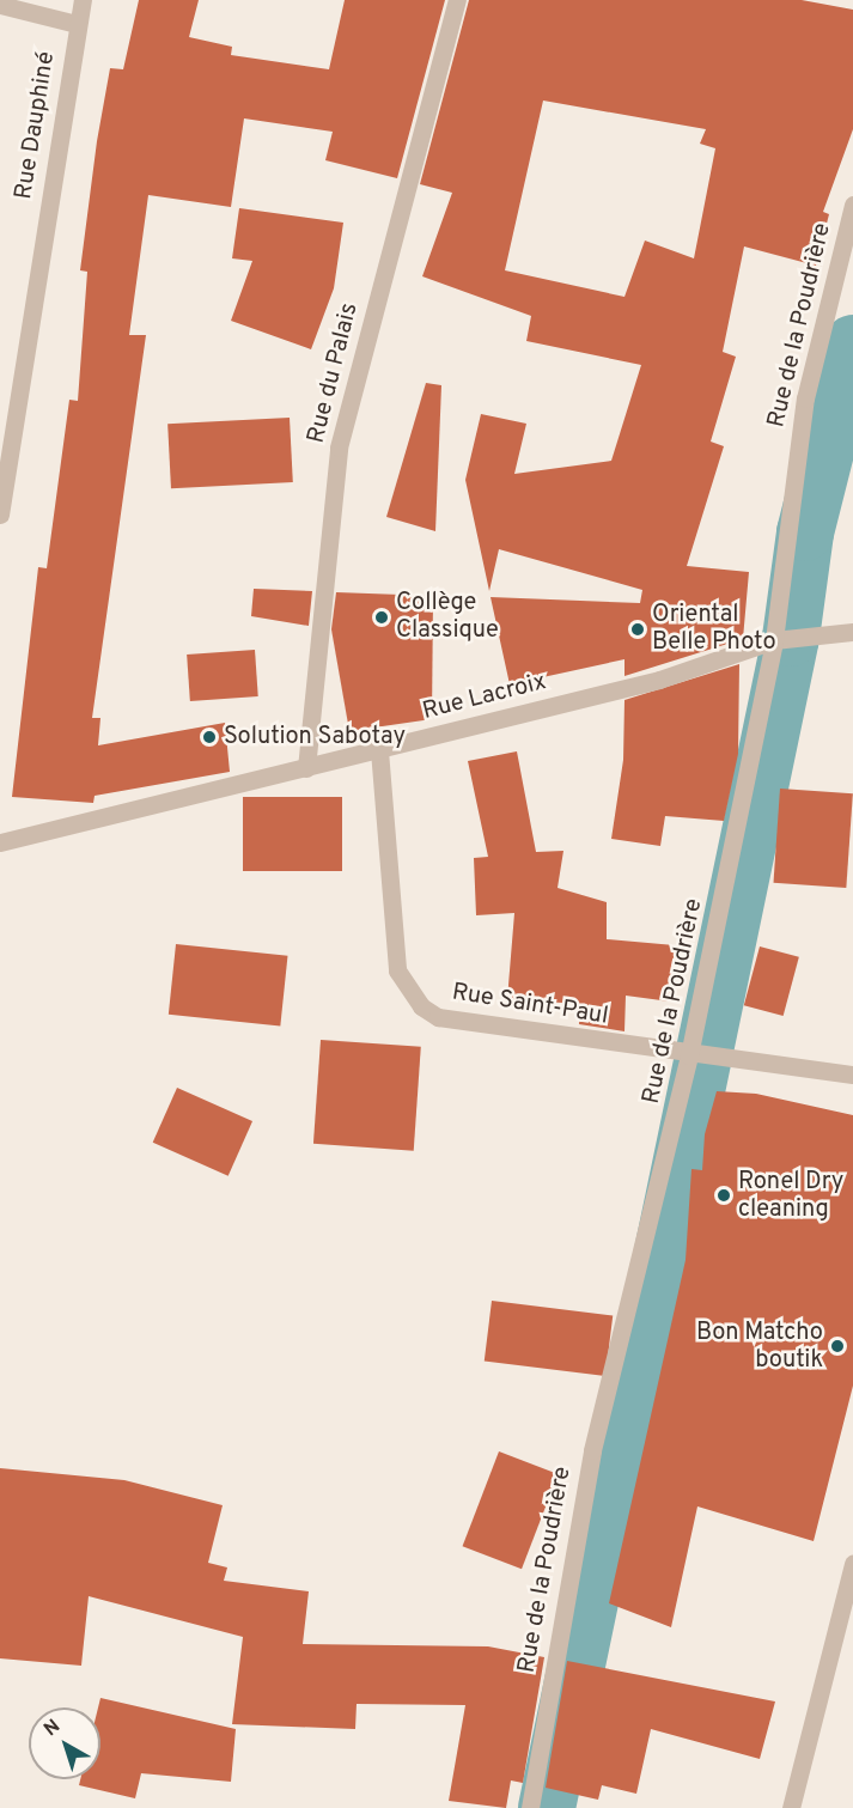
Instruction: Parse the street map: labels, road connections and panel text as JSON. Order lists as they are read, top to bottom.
{
  "streets": {
    "street": [
      "Rue Dauphiné",
      "Rue de la Poudrière",
      "Rue du Palais",
      "Rue Lacroix",
      "Rue Saint-Paul"
    ]
  },
  "crossings": [
    ["Rue de la Poudrière", "Rue Lacroix"],
    ["Rue de la Poudrière", "Rue Saint-Paul"],
    ["Rue du Palais", "Rue Lacroix"],
    ["Rue Lacroix", "Rue Saint-Paul"]
  ],
  "places": [
    "Collège Classique",
    "Oriental Belle Photo",
    "Solution Sabotay",
    "Ronel Dry cleaning",
    "Bon Matcho boutik"
  ],
  "north": "top left"
}
